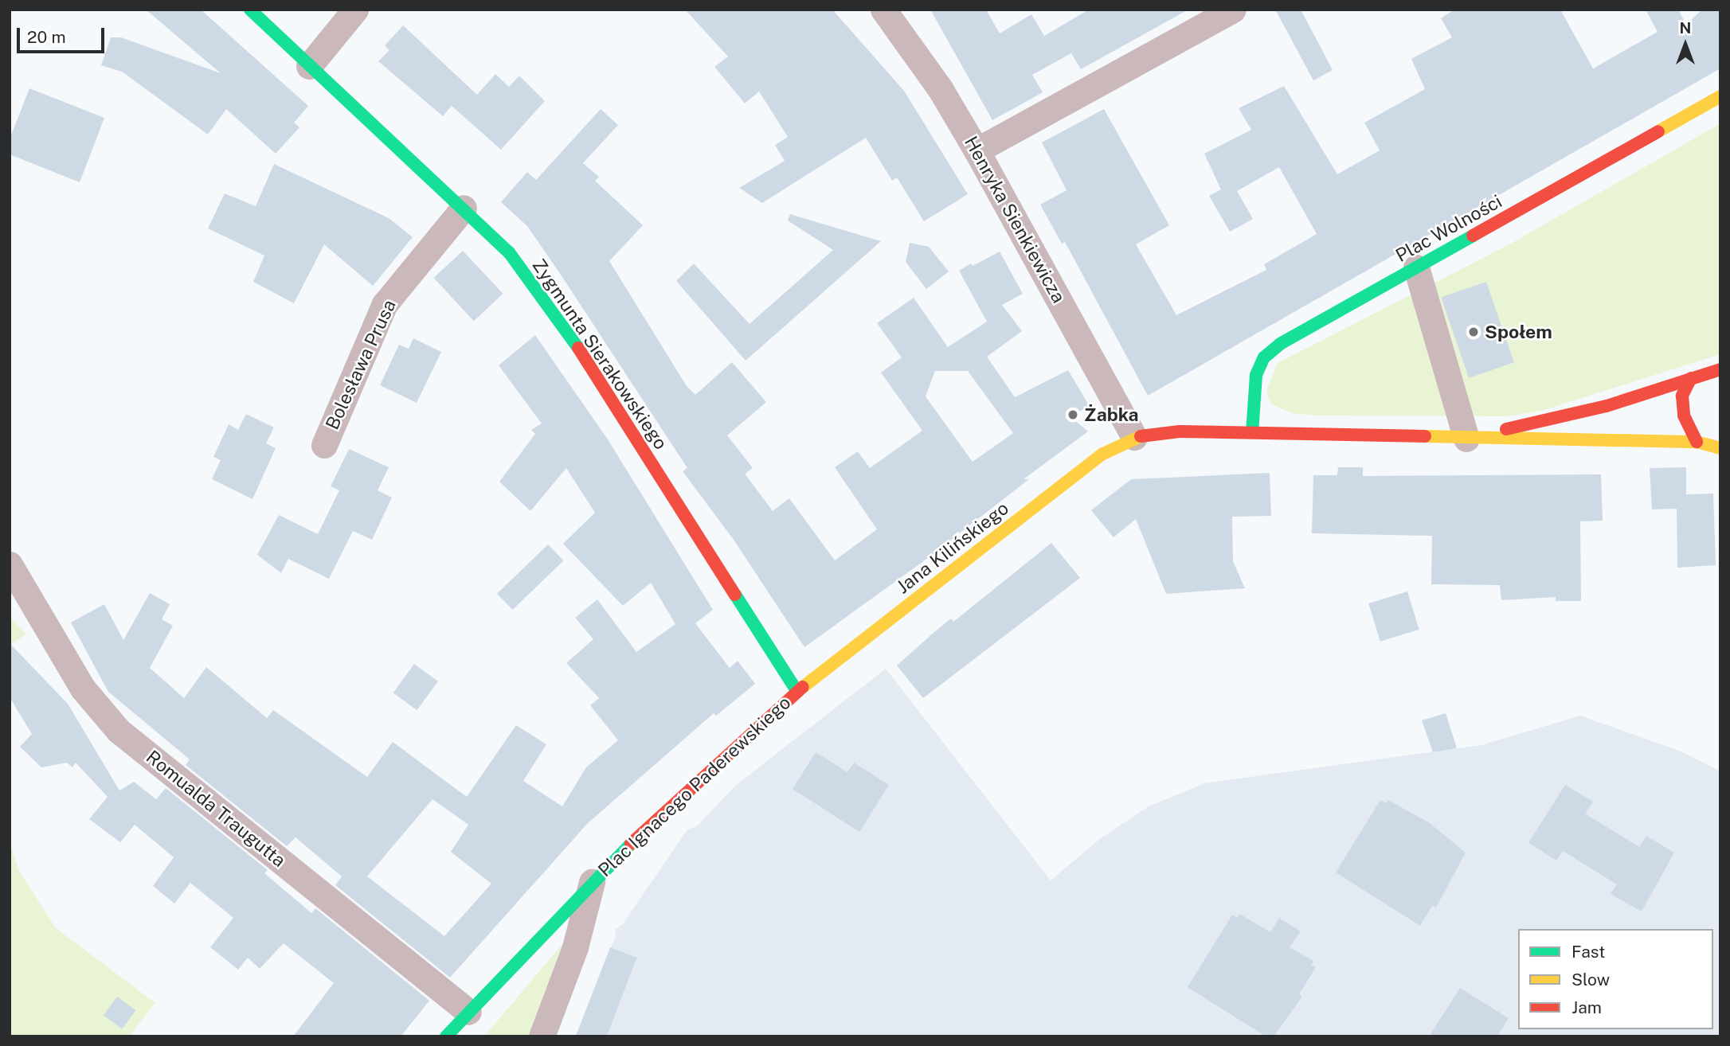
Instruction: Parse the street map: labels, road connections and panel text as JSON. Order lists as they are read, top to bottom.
{
  "streets": {
    "street": [
      "Henryka Sienkiewicza",
      "Plac Wolności",
      "Zygmunta Sierakowskiego",
      "Bolesława Prusa",
      "Jana Kilińskiego",
      "Plac Ignacego Paderewskiego",
      "Romualda Traugutta"
    ]
  },
  "crossings": [
    ["Henryka Sienkiewicza", "Jana Kilińskiego"],
    ["Zygmunta Sierakowskiego", "Bolesława Prusa"],
    ["Zygmunta Sierakowskiego", "Jana Kilińskiego"],
    ["Zygmunta Sierakowskiego", "Plac Ignacego Paderewskiego"],
    ["Jana Kilińskiego", "Plac Ignacego Paderewskiego"],
    ["Plac Ignacego Paderewskiego", "Romualda Traugutta"]
  ],
  "places": ["Społem", "Żabka"],
  "legend": ["Fast", "Slow", "Jam"],
  "scale_bar": "20 m",
  "north": "top"
}
